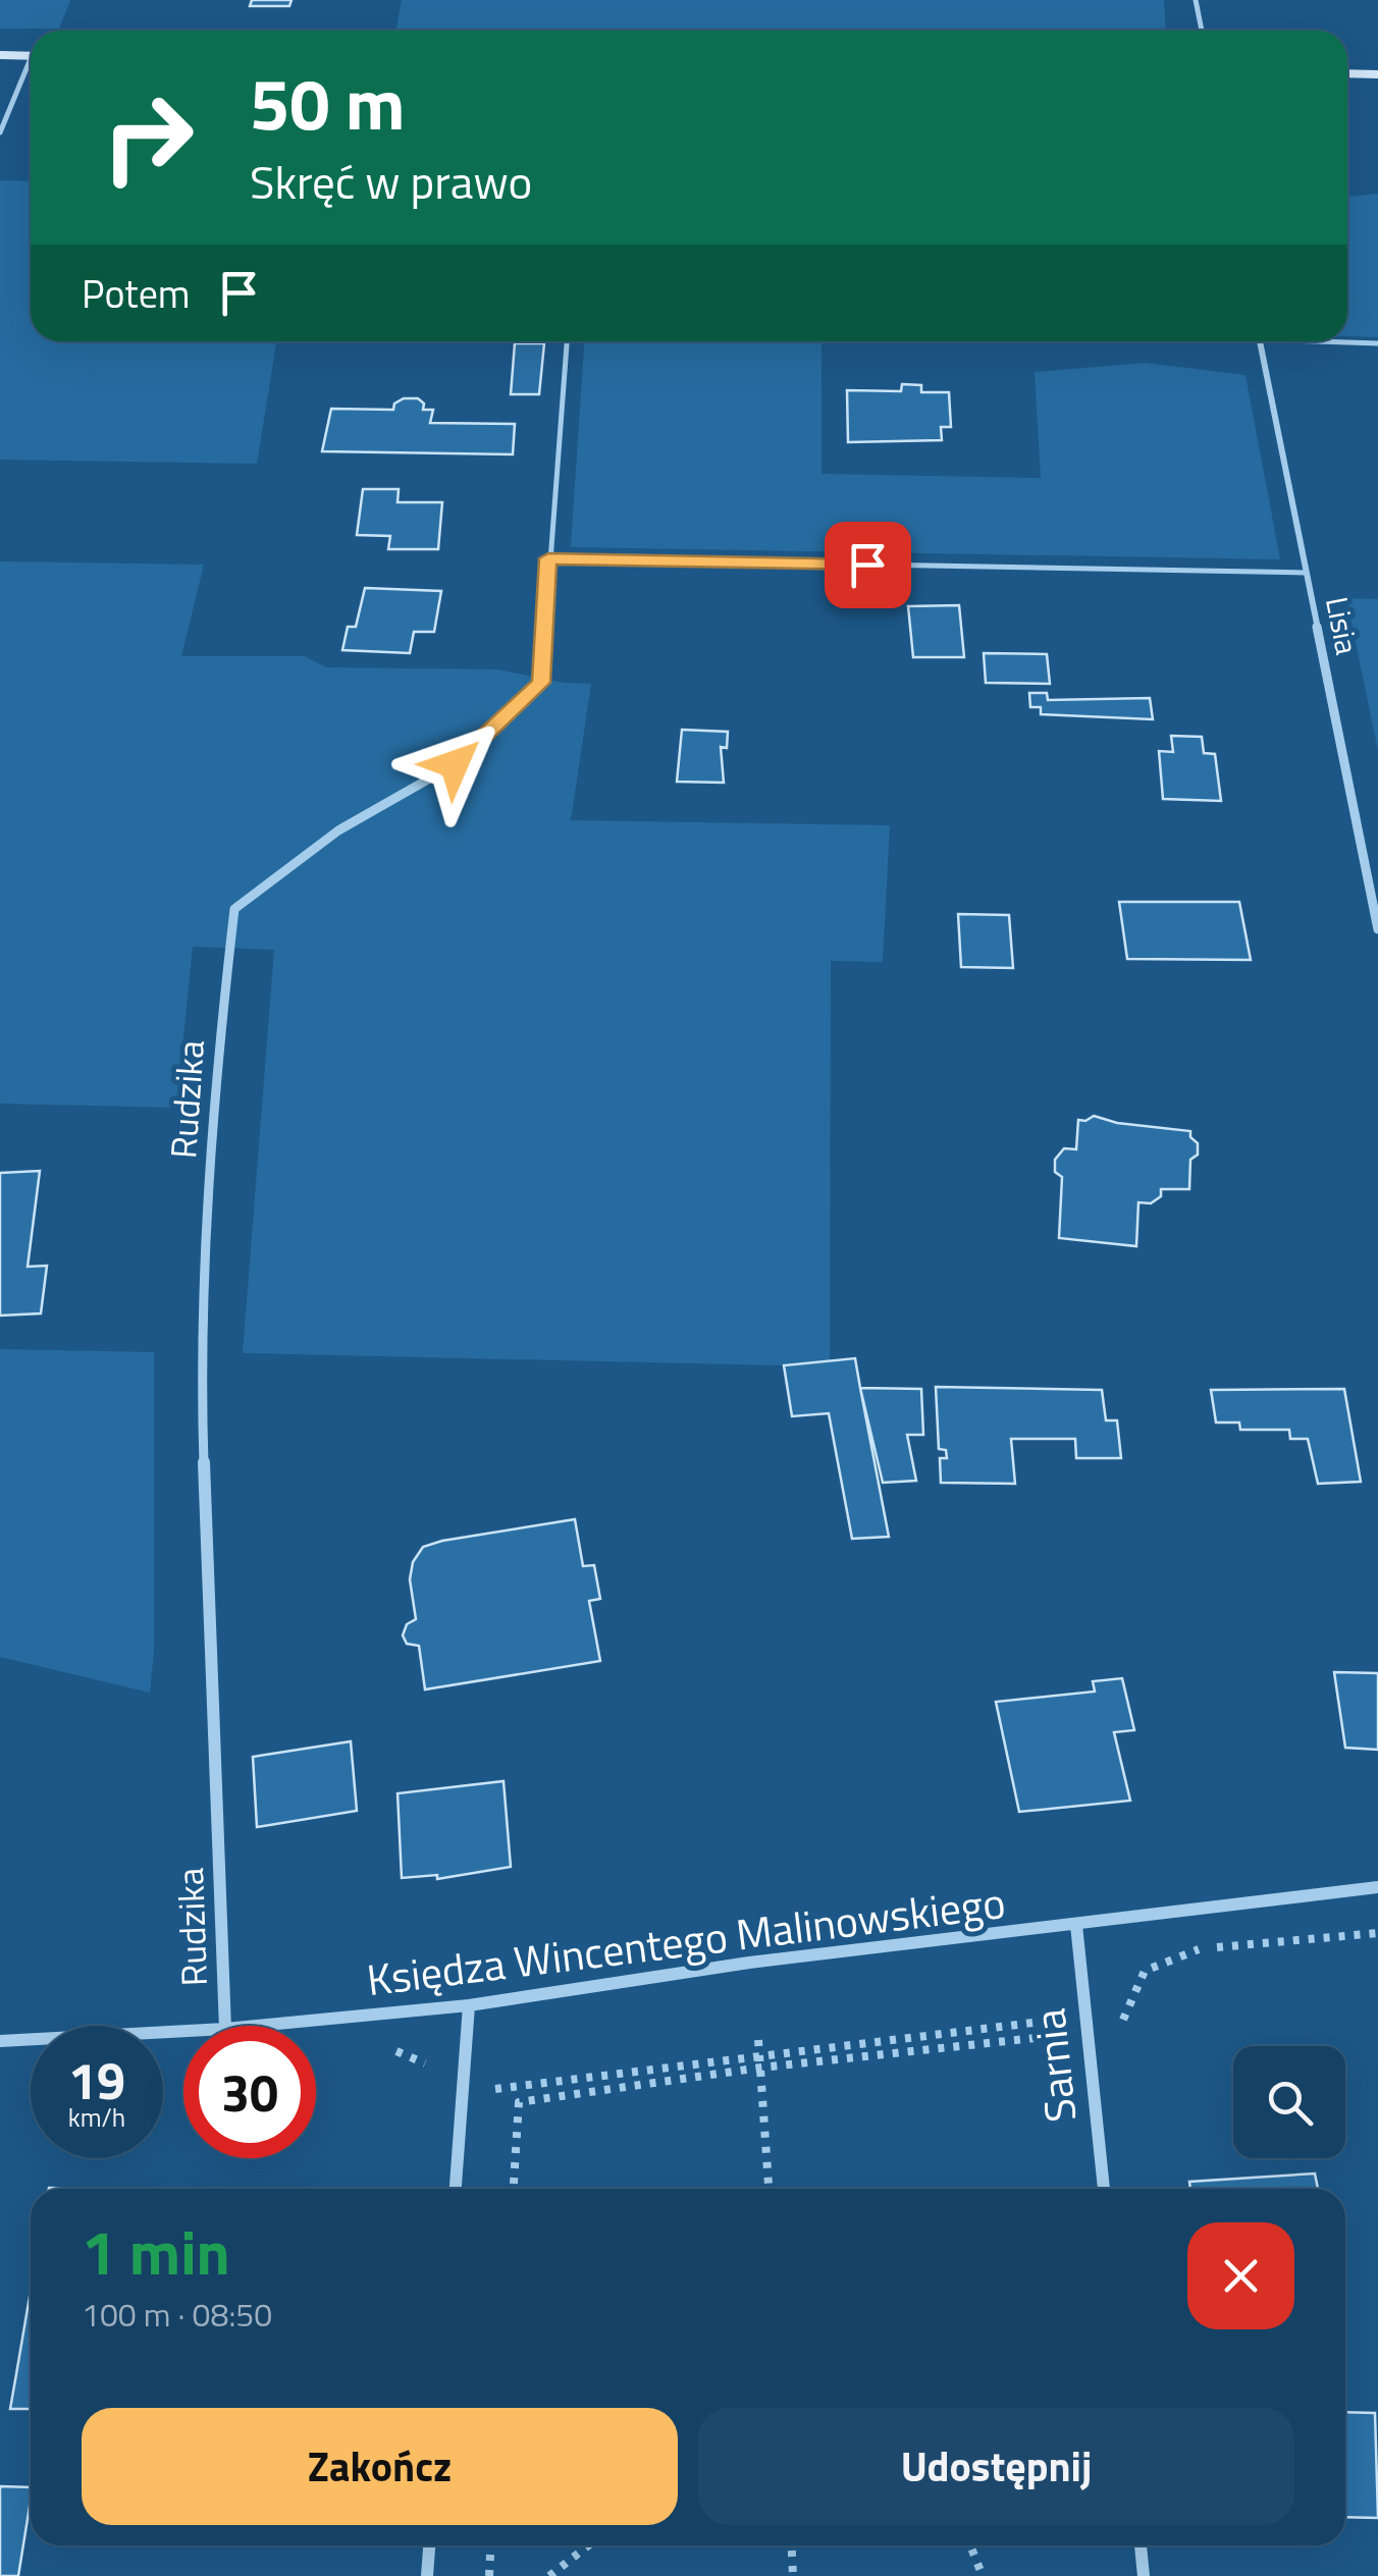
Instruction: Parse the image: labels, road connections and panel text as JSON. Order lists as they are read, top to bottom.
{
  "streets": {
    "street": [
      "Lisia",
      "Rudzika",
      "Księdza Wincentego Malinowskiego",
      "Sarnia"
    ]
  },
  "crossings": [
    ["Księdza Wincentego Malinowskiego", "Sarnia"]
  ],
  "page": {
    "turn": ["50 m", "Skręć w prawo"],
    "then": "Potem",
    "speed": "19 km/h",
    "limit": "30",
    "heading": ["1 min", "100 m · 08:50"],
    "buttons": ["Zakończ", "Udostępnij"]
  }
}
